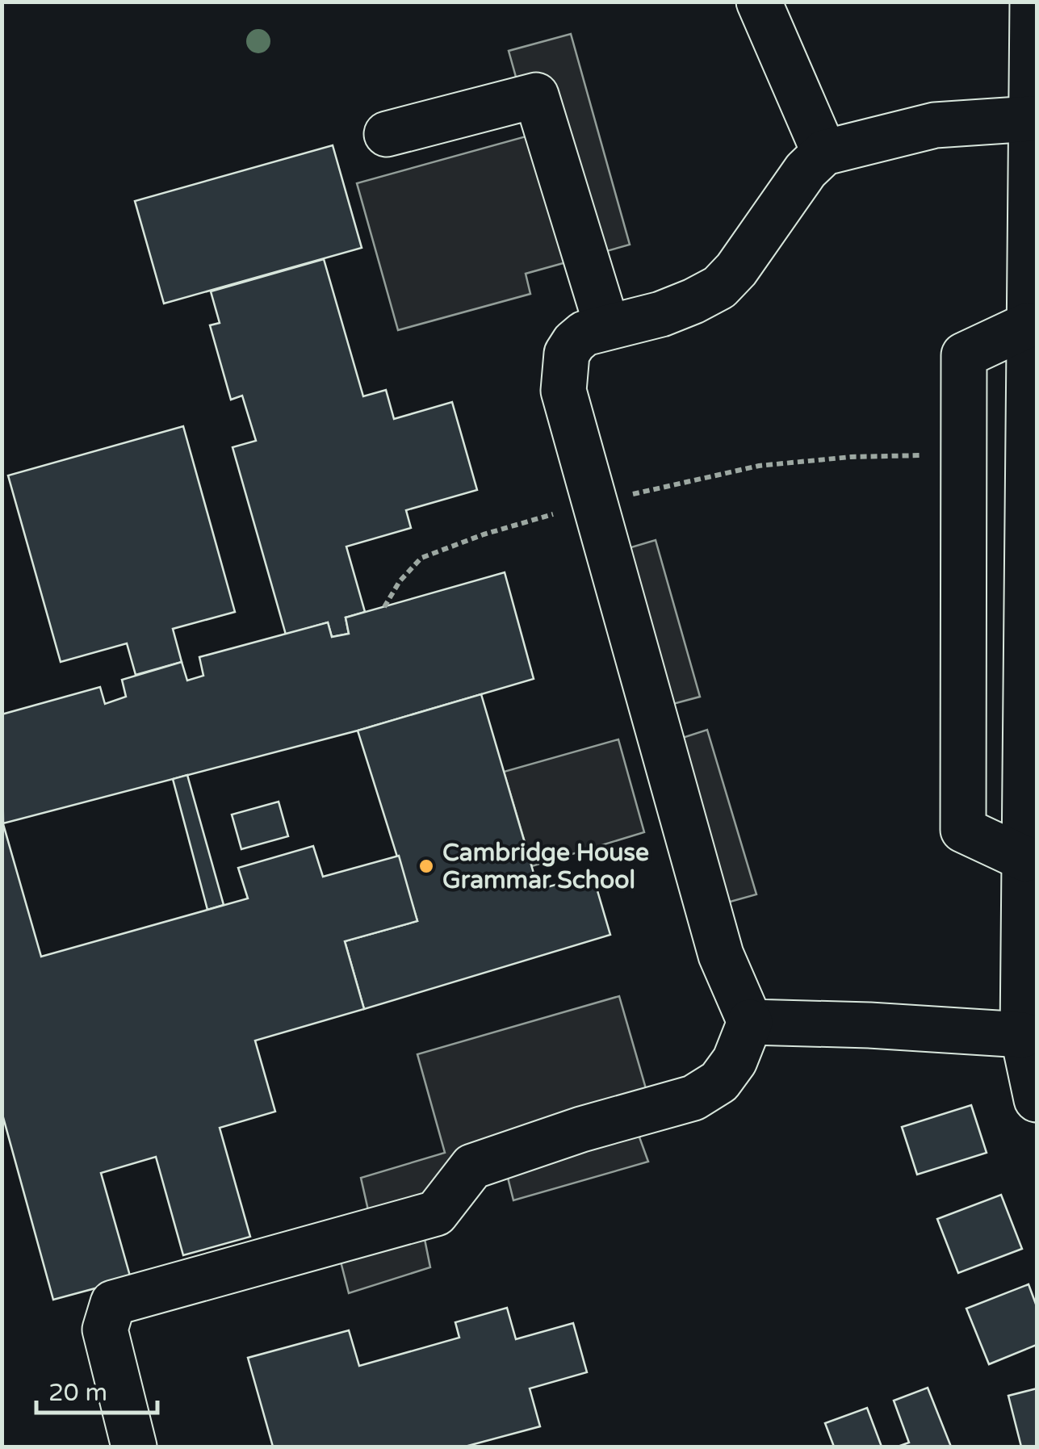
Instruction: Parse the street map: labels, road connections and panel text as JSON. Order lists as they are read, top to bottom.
{
  "places": ["Cambridge House Grammar School"],
  "scale_bar": "20 m"
}
